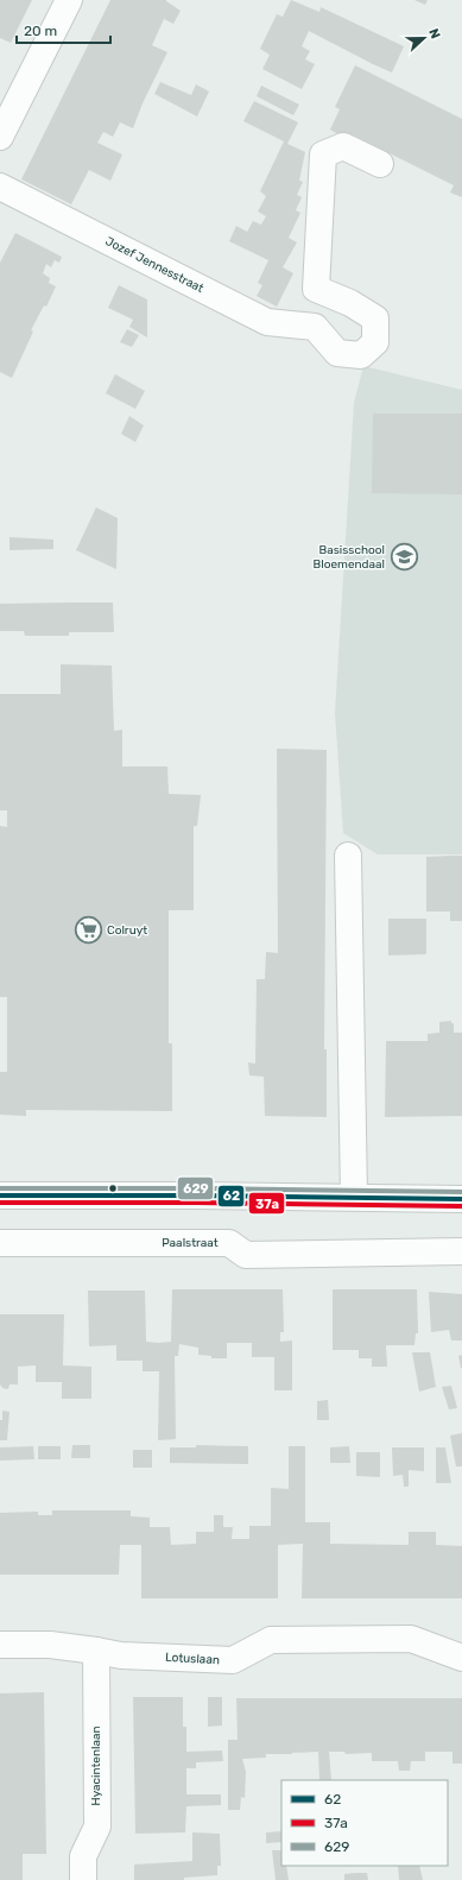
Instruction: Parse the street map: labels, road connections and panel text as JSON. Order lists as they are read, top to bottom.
{
  "streets": {
    "street": [
      "Jozef Jennesstraat",
      "Paalstraat",
      "Lotuslaan",
      "Hyacintenlaan"
    ]
  },
  "crossings": [
    ["Lotuslaan", "Hyacintenlaan"]
  ],
  "places": {
    "school or university": ["Basisschool Bloemendaal"],
    "supermarket": ["Colruyt"]
  },
  "lines": ["transit line 629", "transit line 62", "transit line 37a"],
  "legend": ["62", "37a", "629"],
  "scale_bar": "20 m",
  "north": "right"
}
